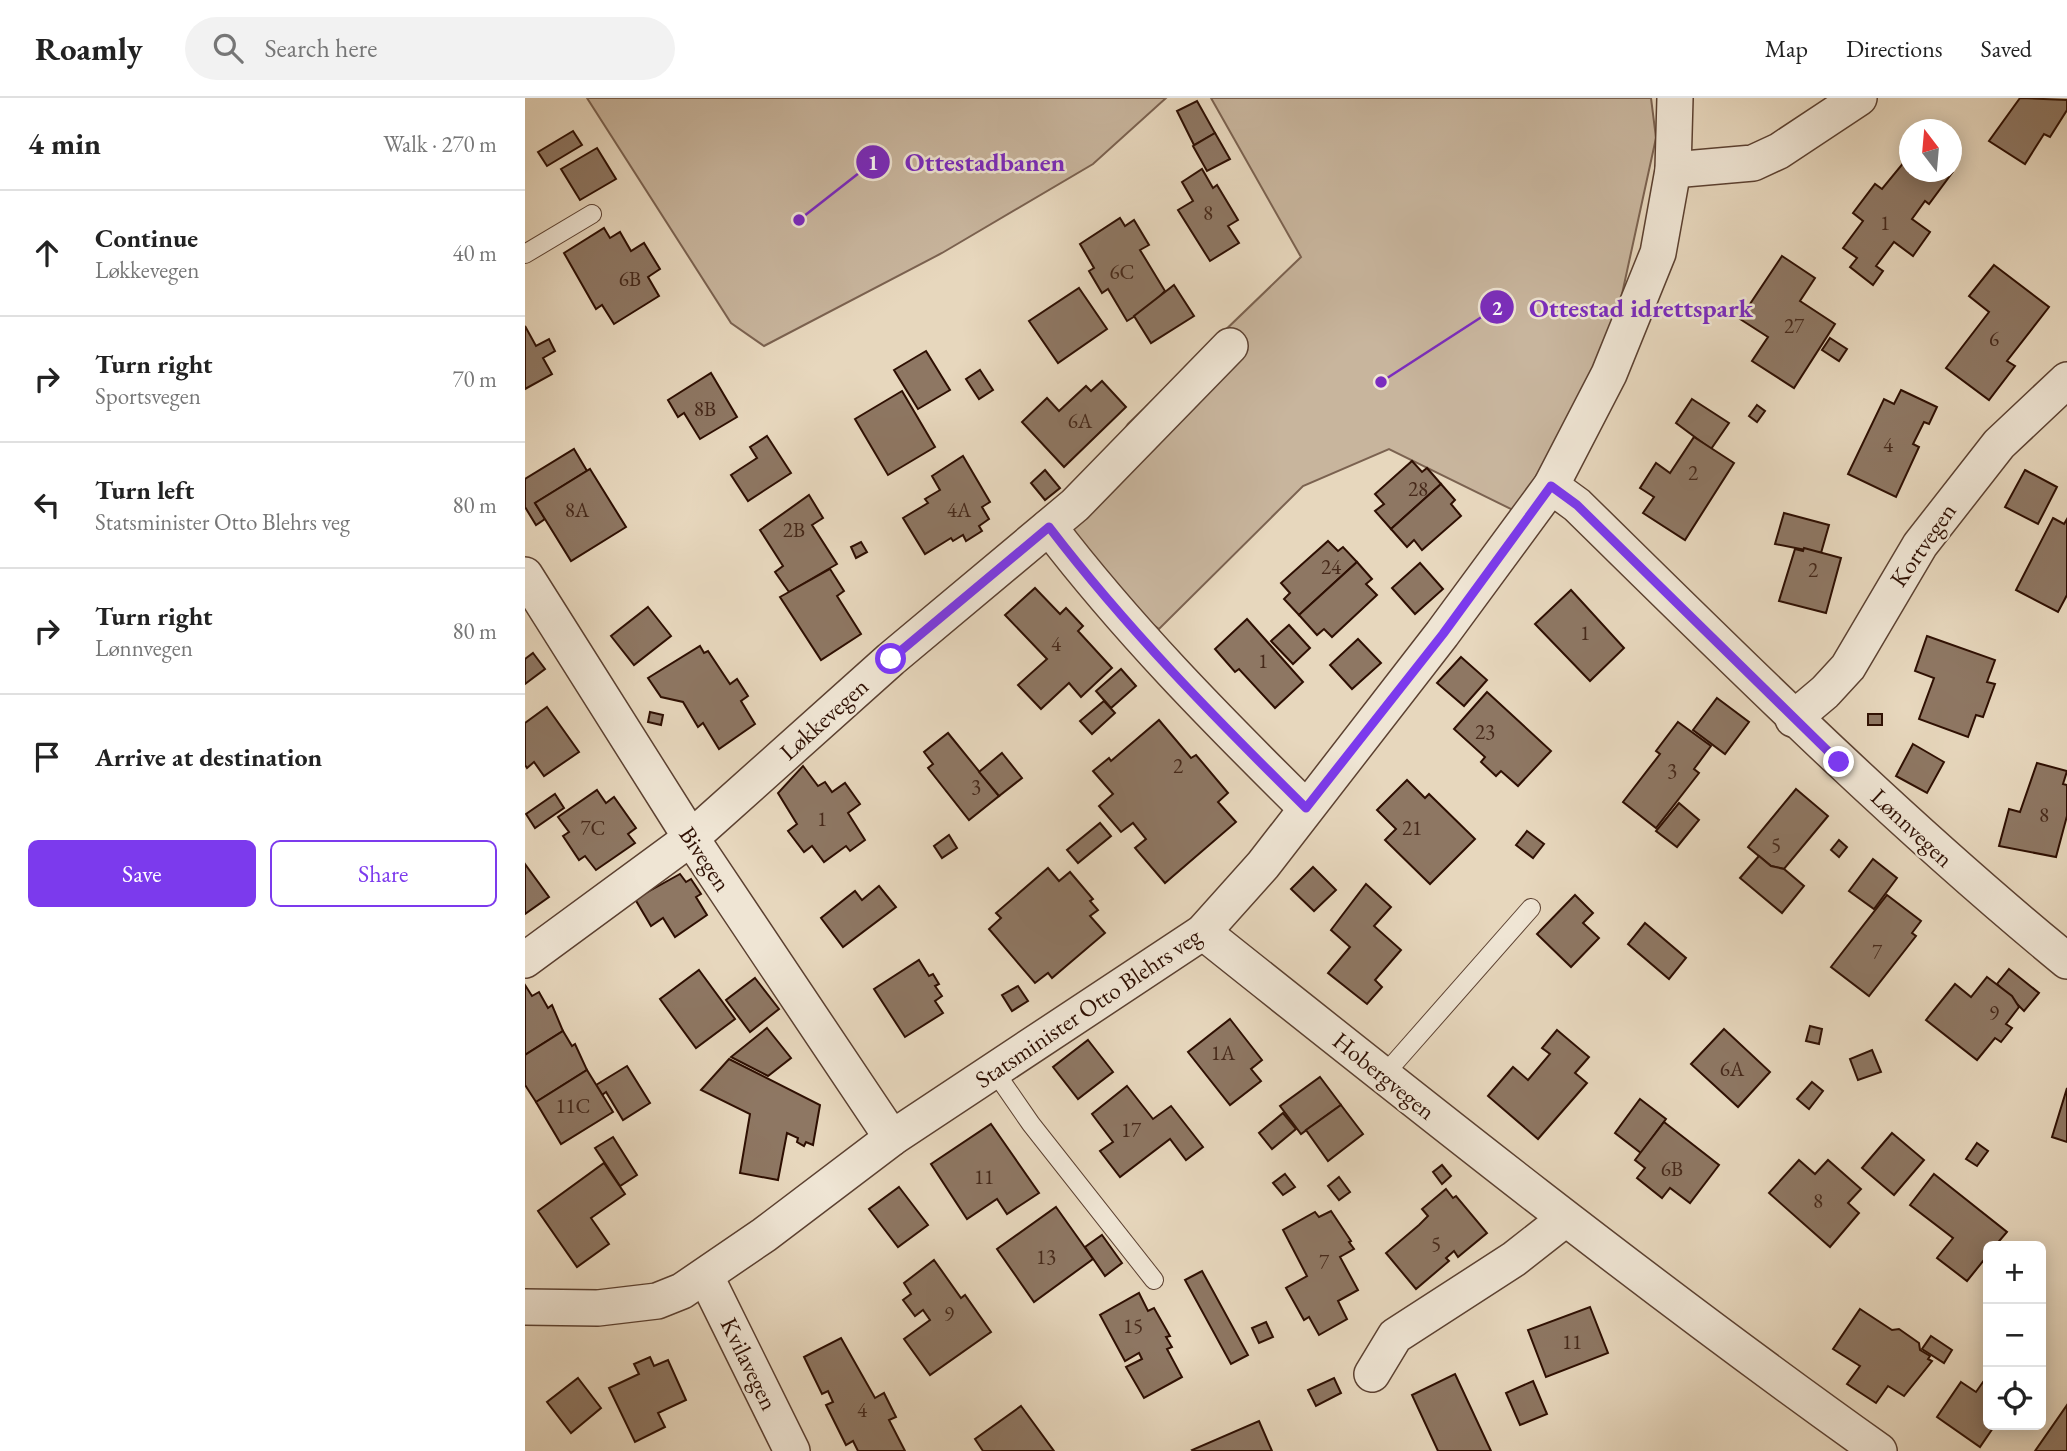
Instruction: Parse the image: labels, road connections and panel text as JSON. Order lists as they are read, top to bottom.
{
  "streets": {
    "street": [
      "Kortvegen",
      "Løkkevegen",
      "Lønnvegen",
      "Bivegen",
      "Statsminister Otto Blehrs veg",
      "Hobergvegen",
      "Kvilavegen"
    ]
  },
  "crossings": [
    ["Kortvegen", "Lønnvegen"],
    ["Løkkevegen", "Bivegen"],
    ["Lønnvegen", "Statsminister Otto Blehrs veg"],
    ["Bivegen", "Statsminister Otto Blehrs veg"],
    ["Statsminister Otto Blehrs veg", "Hobergvegen"],
    ["Statsminister Otto Blehrs veg", "Kvilavegen"]
  ],
  "places": ["Ottestadbanen", "Ottestad idrettspark"],
  "house_numbers": [
    "8",
    "1",
    "6C",
    "6B",
    "27",
    "6",
    "8B",
    "6A",
    "4",
    "2",
    "28",
    "8A",
    "4A",
    "2B",
    "24",
    "2",
    "1",
    "4",
    "1",
    "23",
    "2",
    "3",
    "3",
    "8",
    "1",
    "7C",
    "21",
    "5",
    "7",
    "9",
    "1A",
    "6A",
    "11C",
    "17",
    "6B",
    "11",
    "8",
    "5",
    "13",
    "7",
    "9",
    "15",
    "11",
    "4"
  ],
  "north": "top",
  "page": {
    "header": "Roamly",
    "search": "Search here",
    "nav": ["Map", "Directions", "Saved"],
    "heading": ["4 min", "Walk · 270 m"],
    "list": [
      ["Continue", "Løkkevegen", "40 m"],
      ["Turn right", "Sportsvegen", "70 m"],
      ["Turn left", "Statsminister Otto Blehrs veg", "80 m"],
      ["Turn right", "Lønnvegen", "80 m"],
      "Arrive at destination"
    ],
    "buttons": ["Save", "Share"],
    "map_buttons": ["+", "−"]
  }
}
